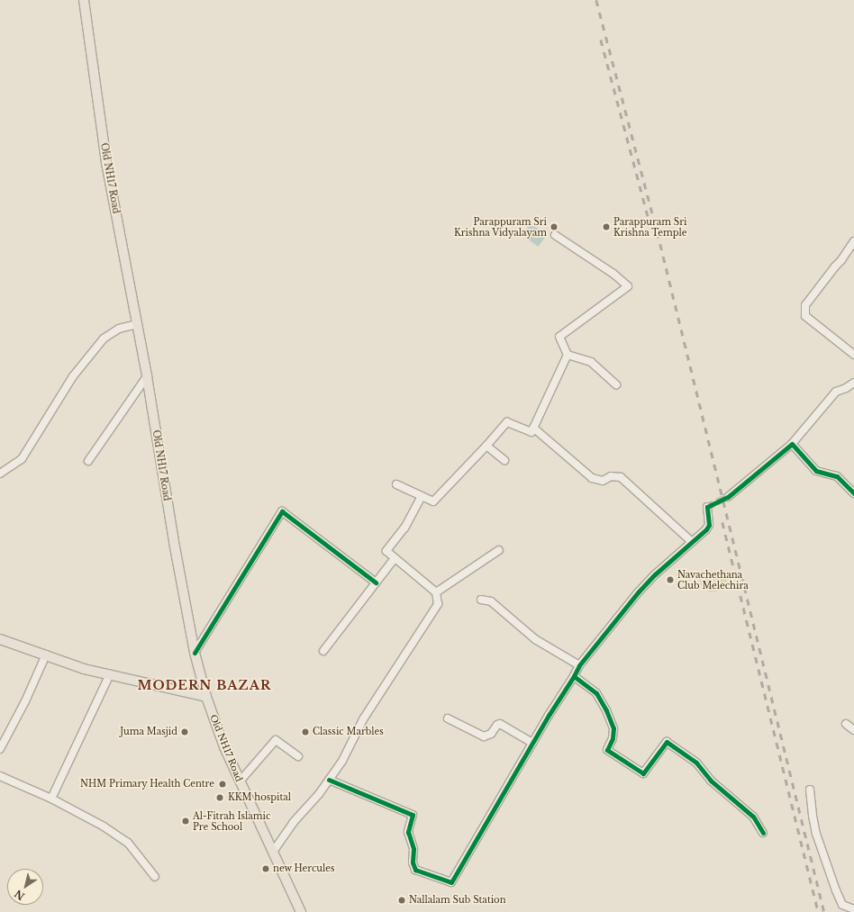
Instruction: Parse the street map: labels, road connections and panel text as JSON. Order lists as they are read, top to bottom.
{
  "streets": {
    "main road": ["Old NH17 Road"]
  },
  "districts": ["MODERN BAZAR"],
  "places": [
    "Parappuram Sri Krishna Vidyalayam",
    "Parappuram Sri Krishna Temple",
    "Navachethana Club Melechira",
    "Juma Masjid",
    "Classic Marbles",
    "NHM Primary Health Centre",
    "KKM hospital",
    "Al-Fitrah Islamic Pre School",
    "new Hercules",
    "Nallalam Sub Station"
  ],
  "north": "bottom left"
}
